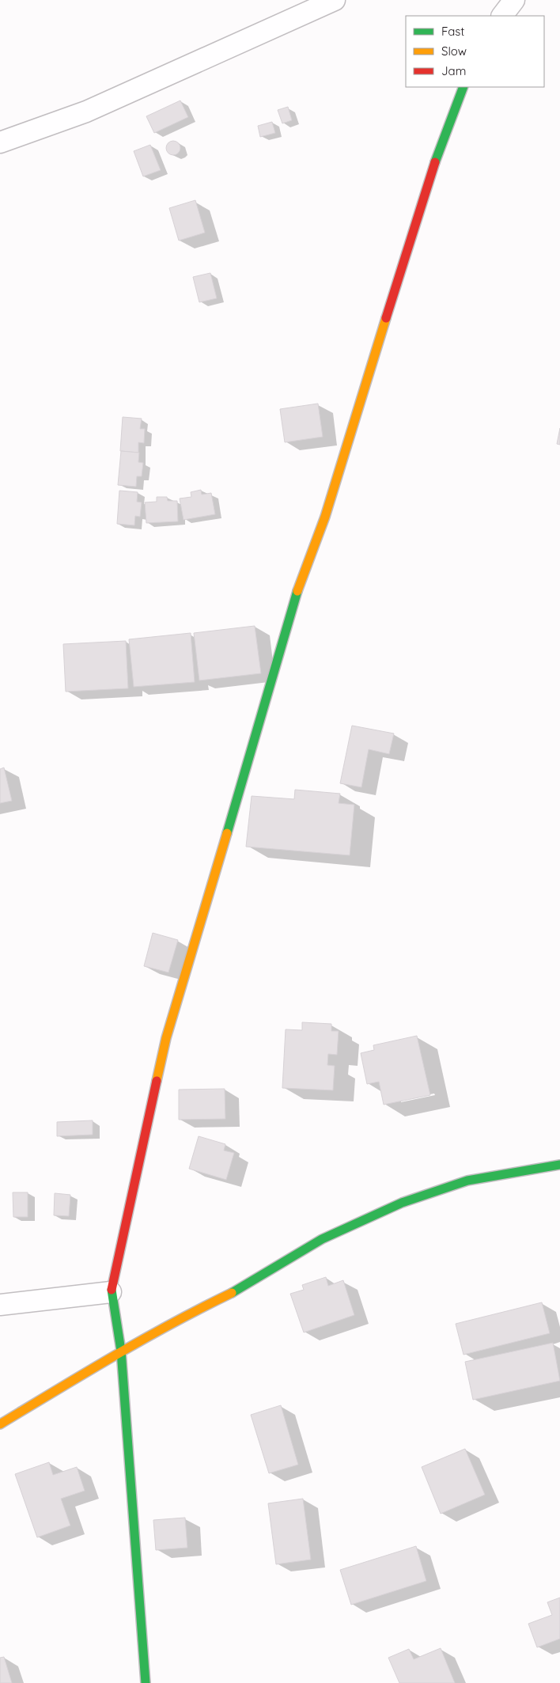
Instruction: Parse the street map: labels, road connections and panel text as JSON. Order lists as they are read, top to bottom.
{
  "legend": ["Fast", "Slow", "Jam"]
}
